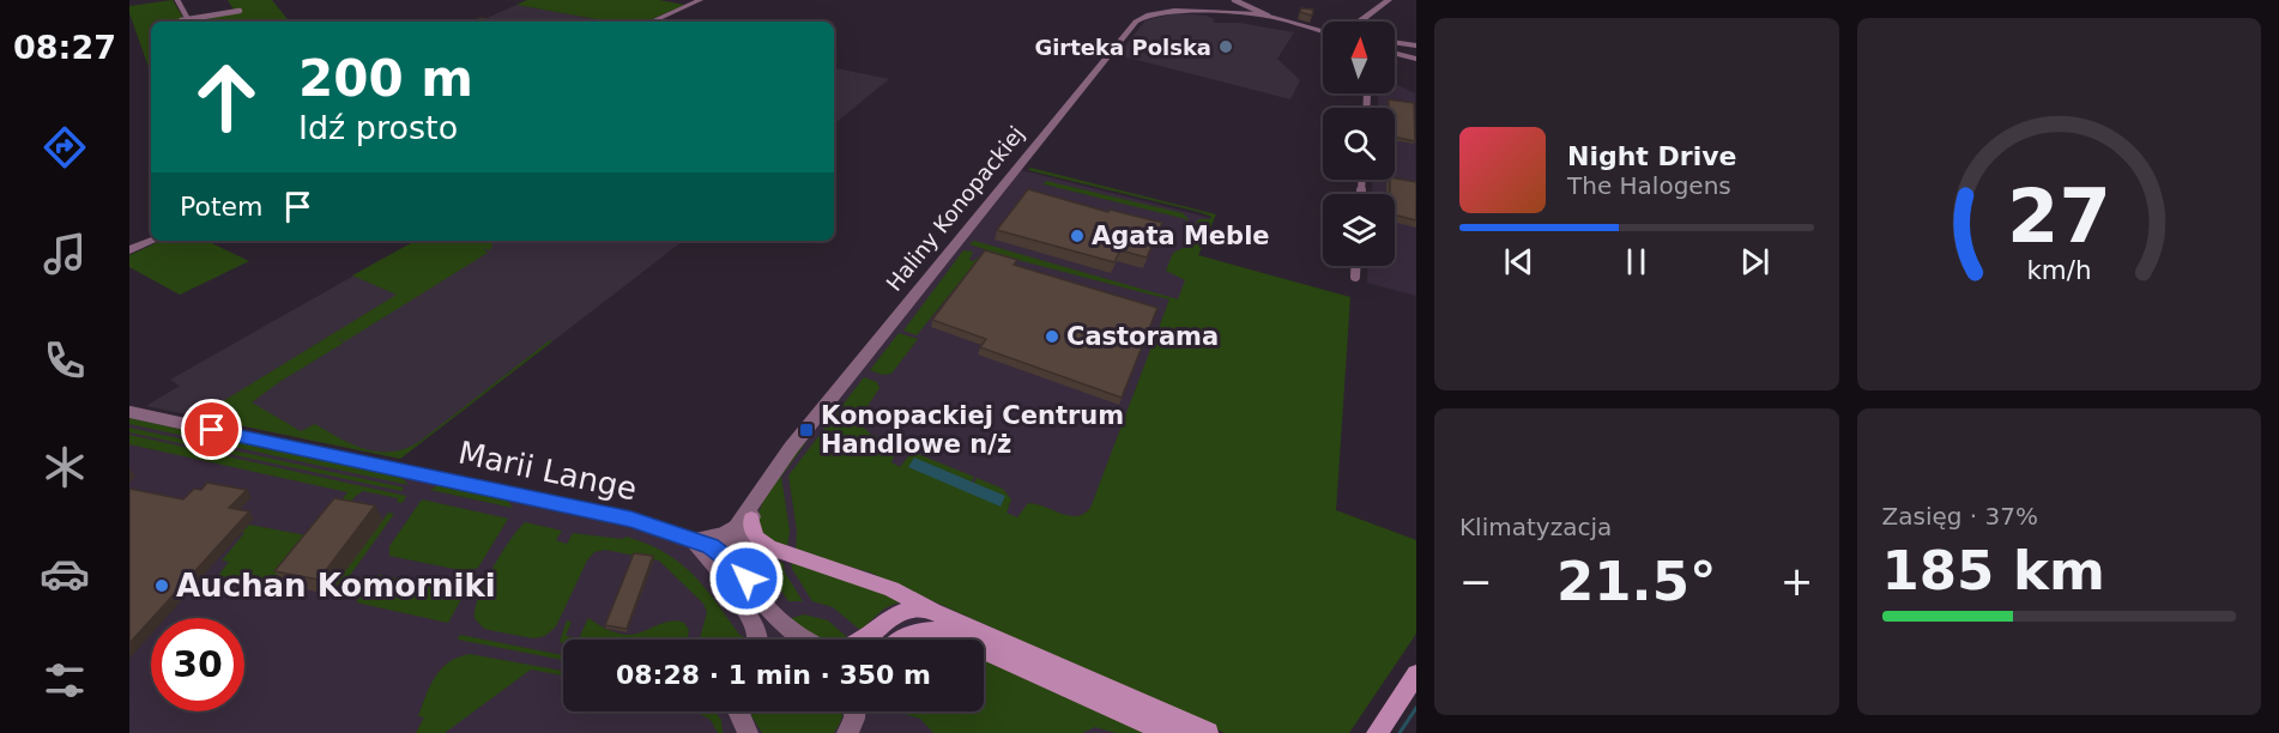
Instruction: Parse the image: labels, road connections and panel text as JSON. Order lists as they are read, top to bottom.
{
  "streets": {
    "street": ["Haliny Konopackiej", "Marii Lange"]
  },
  "crossings": [
    ["Haliny Konopackiej", "Marii Lange"]
  ],
  "places": {
    "other": [
      "Girteka Polska",
      "Agata Meble",
      "Castorama",
      "Auchan Komorniki"
    ],
    "transit": ["Konopackiej Centrum Handlowe n/ż"]
  },
  "north": "top",
  "page": {
    "tabs": "08:27",
    "turn": ["200 m", "Idź prosto"],
    "song": ["Night Drive", "The Halogens"],
    "then": "Potem",
    "tile": [
      "Klimatyzacja",
      ["Zasięg · 37%", "185 km"]
    ],
    "heat": ["−", "21.5°", "+"],
    "limit": "30",
    "trip": "08:28 · 1 min · 350 m",
    "gauge": ["27", "km/h"]
  }
}
